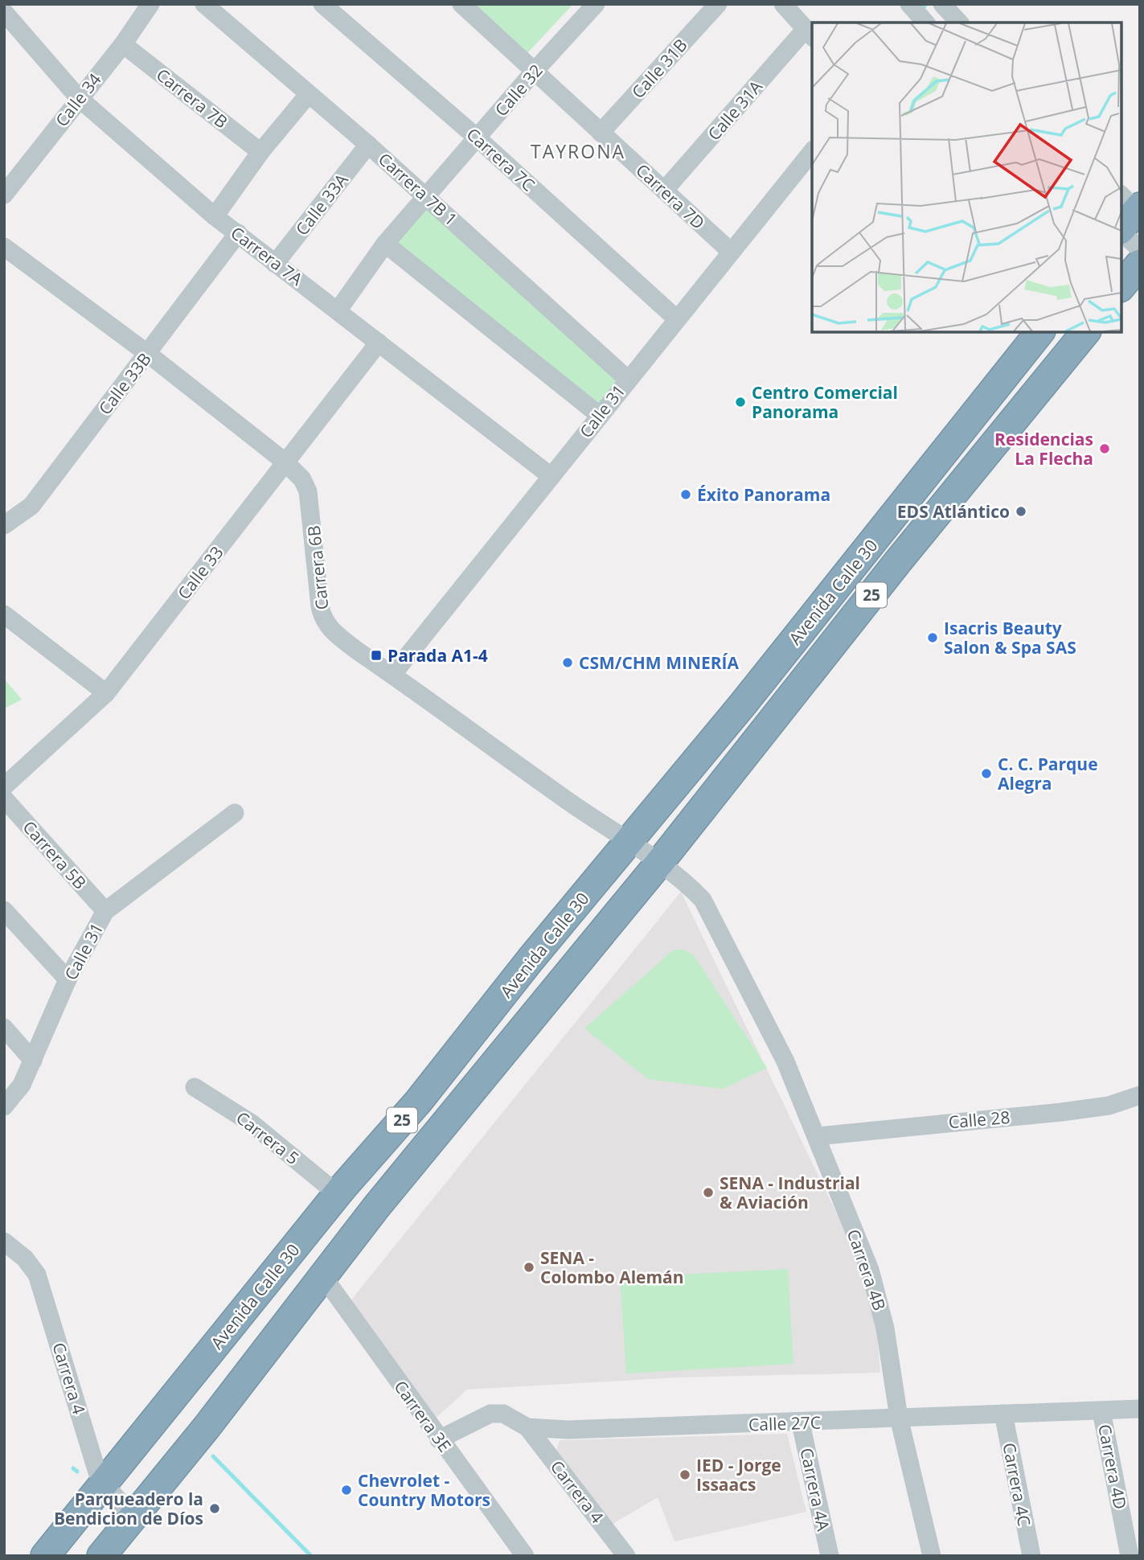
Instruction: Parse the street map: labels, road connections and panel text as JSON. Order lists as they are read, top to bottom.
{
  "streets": {
    "highway": ["Avenida Calle 30", "25"],
    "street": [
      "Calle 31B",
      "Calle 32",
      "Carrera 7B",
      "Calle 34",
      "Calle 31A",
      "Carrera 7C",
      "Carrera 7B 1",
      "Carrera 7D",
      "Calle 33A",
      "Carrera 7A",
      "Calle 33B",
      "Calle 31",
      "Carrera 6B",
      "Calle 33",
      "Carrera 5B",
      "Calle 28",
      "Carrera 5",
      "Carrera 4B",
      "Carrera 4",
      "Carrera 3E",
      "Calle 27C",
      "Carrera 4D",
      "Carrera 4C",
      "Carrera 4A"
    ]
  },
  "crossings": [
    ["Calle 31B", "Carrera 7D"],
    ["Calle 32", "Carrera 7C"],
    ["Calle 32", "Carrera 7B 1"],
    ["Calle 32", "Carrera 7D"],
    ["Calle 32", "Carrera 7A"],
    ["Carrera 7B", "Calle 34"],
    ["Calle 34", "Carrera 7A"],
    ["Calle 31A", "Carrera 7D"],
    ["Carrera 7C", "Calle 31"],
    ["Carrera 7B 1", "Calle 33A"],
    ["Carrera 7B 1", "Calle 31"],
    ["Carrera 7D", "Calle 31"],
    ["Calle 33A", "Carrera 7A"],
    ["Carrera 7A", "Calle 33B"],
    ["Carrera 7A", "Calle 31"],
    ["Carrera 7A", "Calle 33"],
    ["Calle 33B", "Carrera 6B"],
    ["Calle 31", "Carrera 6B"],
    ["Calle 31", "Carrera 5B"],
    ["Carrera 6B", "Calle 33"],
    ["Carrera 6B", "Avenida Calle 30"],
    ["Carrera 6B", "Carrera 4B"],
    ["Avenida Calle 30", "Carrera 5"],
    ["Avenida Calle 30", "Carrera 4B"],
    ["Avenida Calle 30", "Carrera 4"],
    ["Avenida Calle 30", "Carrera 3E"],
    ["Calle 28", "Carrera 4B"],
    ["Carrera 4B", "Calle 27C"],
    ["Carrera 4", "Calle 27C"],
    ["Carrera 3E", "Calle 27C"],
    ["Calle 27C", "Carrera 4D"],
    ["Calle 27C", "Carrera 4C"],
    ["Calle 27C", "Carrera 4A"]
  ],
  "districts": ["TAYRONA"],
  "places": {
    "other": [
      "Centro Comercial Panorama",
      "Residencias La Flecha",
      "Éxito Panorama",
      "EDS Atlántico",
      "Isacris Beauty Salon & Spa SAS",
      "CSM/CHM MINERÍA",
      "C. C. Parque Alegra",
      "SENA - Industrial & Aviación",
      "SENA - Colombo Alemán",
      "IED - Jorge Issaacs",
      "Chevrolet - Country Motors",
      "Parqueadero la Bendicion de Díos"
    ],
    "transit": ["Parada A1-4"]
  }
}
